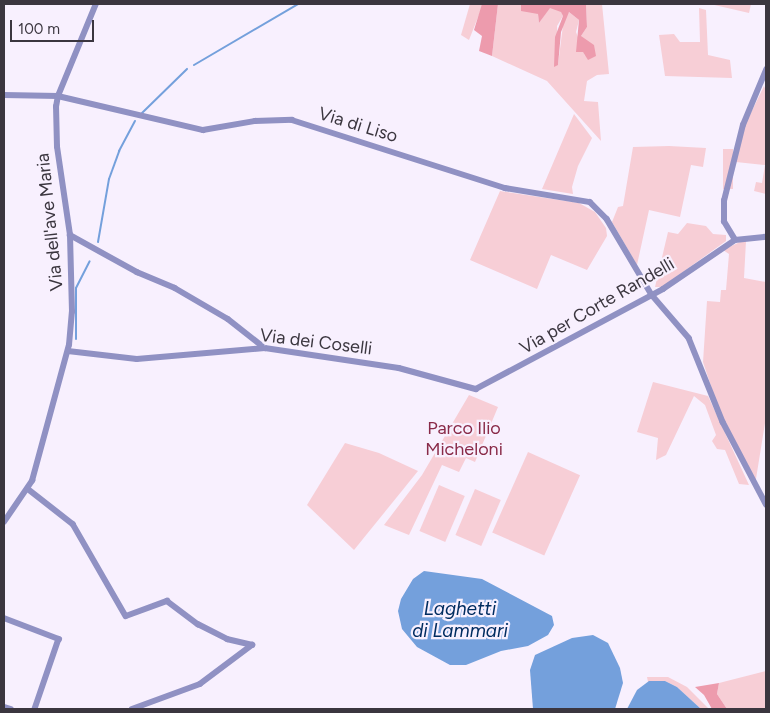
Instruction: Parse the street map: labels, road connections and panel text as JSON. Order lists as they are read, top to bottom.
{
  "streets": {
    "street": [
      "Via di Liso",
      "Via dell'ave Maria",
      "Via per Corte Randelli",
      "Via dei Coselli"
    ]
  },
  "crossings": [
    ["Via di Liso", "Via dell'ave Maria"],
    ["Via di Liso", "Via per Corte Randelli"],
    ["Via dell'ave Maria", "Via dei Coselli"],
    ["Via per Corte Randelli", "Via dei Coselli"]
  ],
  "water": ["Laghetti di Lammari"],
  "parks": ["Parco Ilio Micheloni"],
  "scale_bar": "100 m"
}
